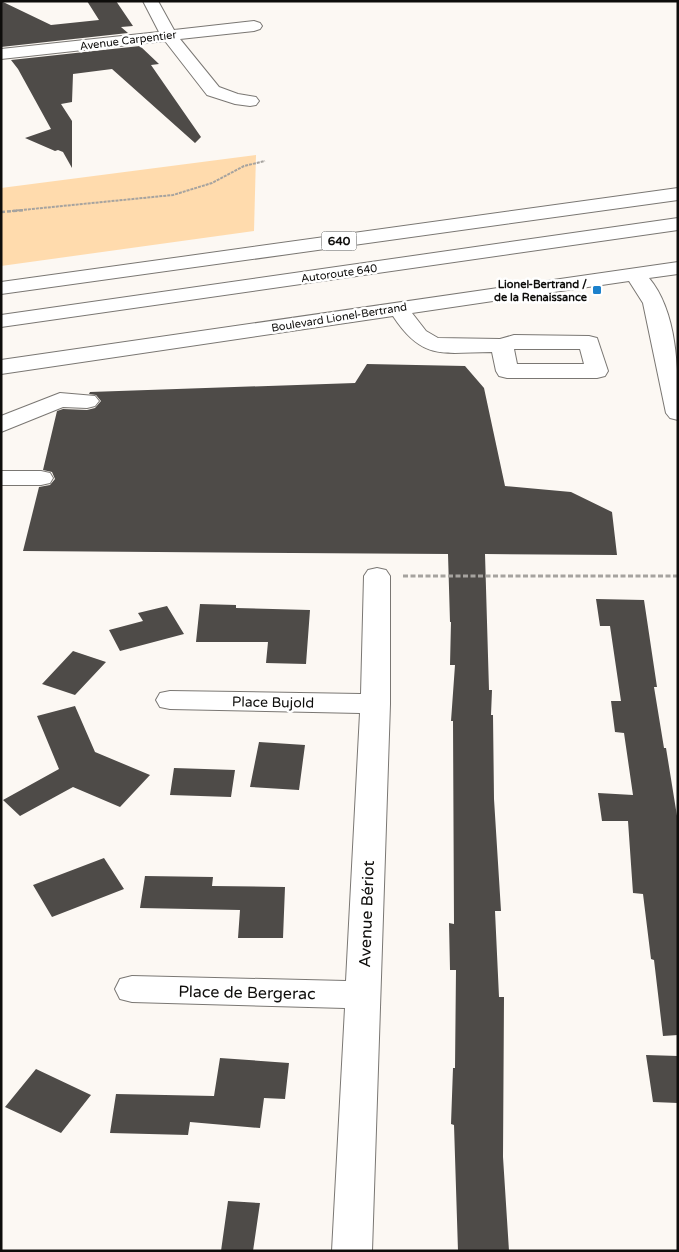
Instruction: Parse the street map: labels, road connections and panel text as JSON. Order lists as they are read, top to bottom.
{
  "streets": {
    "main road": [
      "Avenue Carpentier",
      "640",
      "Autoroute 640",
      "Boulevard Lionel-Bertrand",
      "Place Bujold",
      "Avenue Bériot",
      "Place de Bergerac"
    ]
  },
  "crossings": [
    ["Place Bujold", "Avenue Bériot"],
    ["Avenue Bériot", "Place de Bergerac"]
  ],
  "places": {
    "transit": ["Lionel-Bertrand / de la Renaissance"]
  }
}
